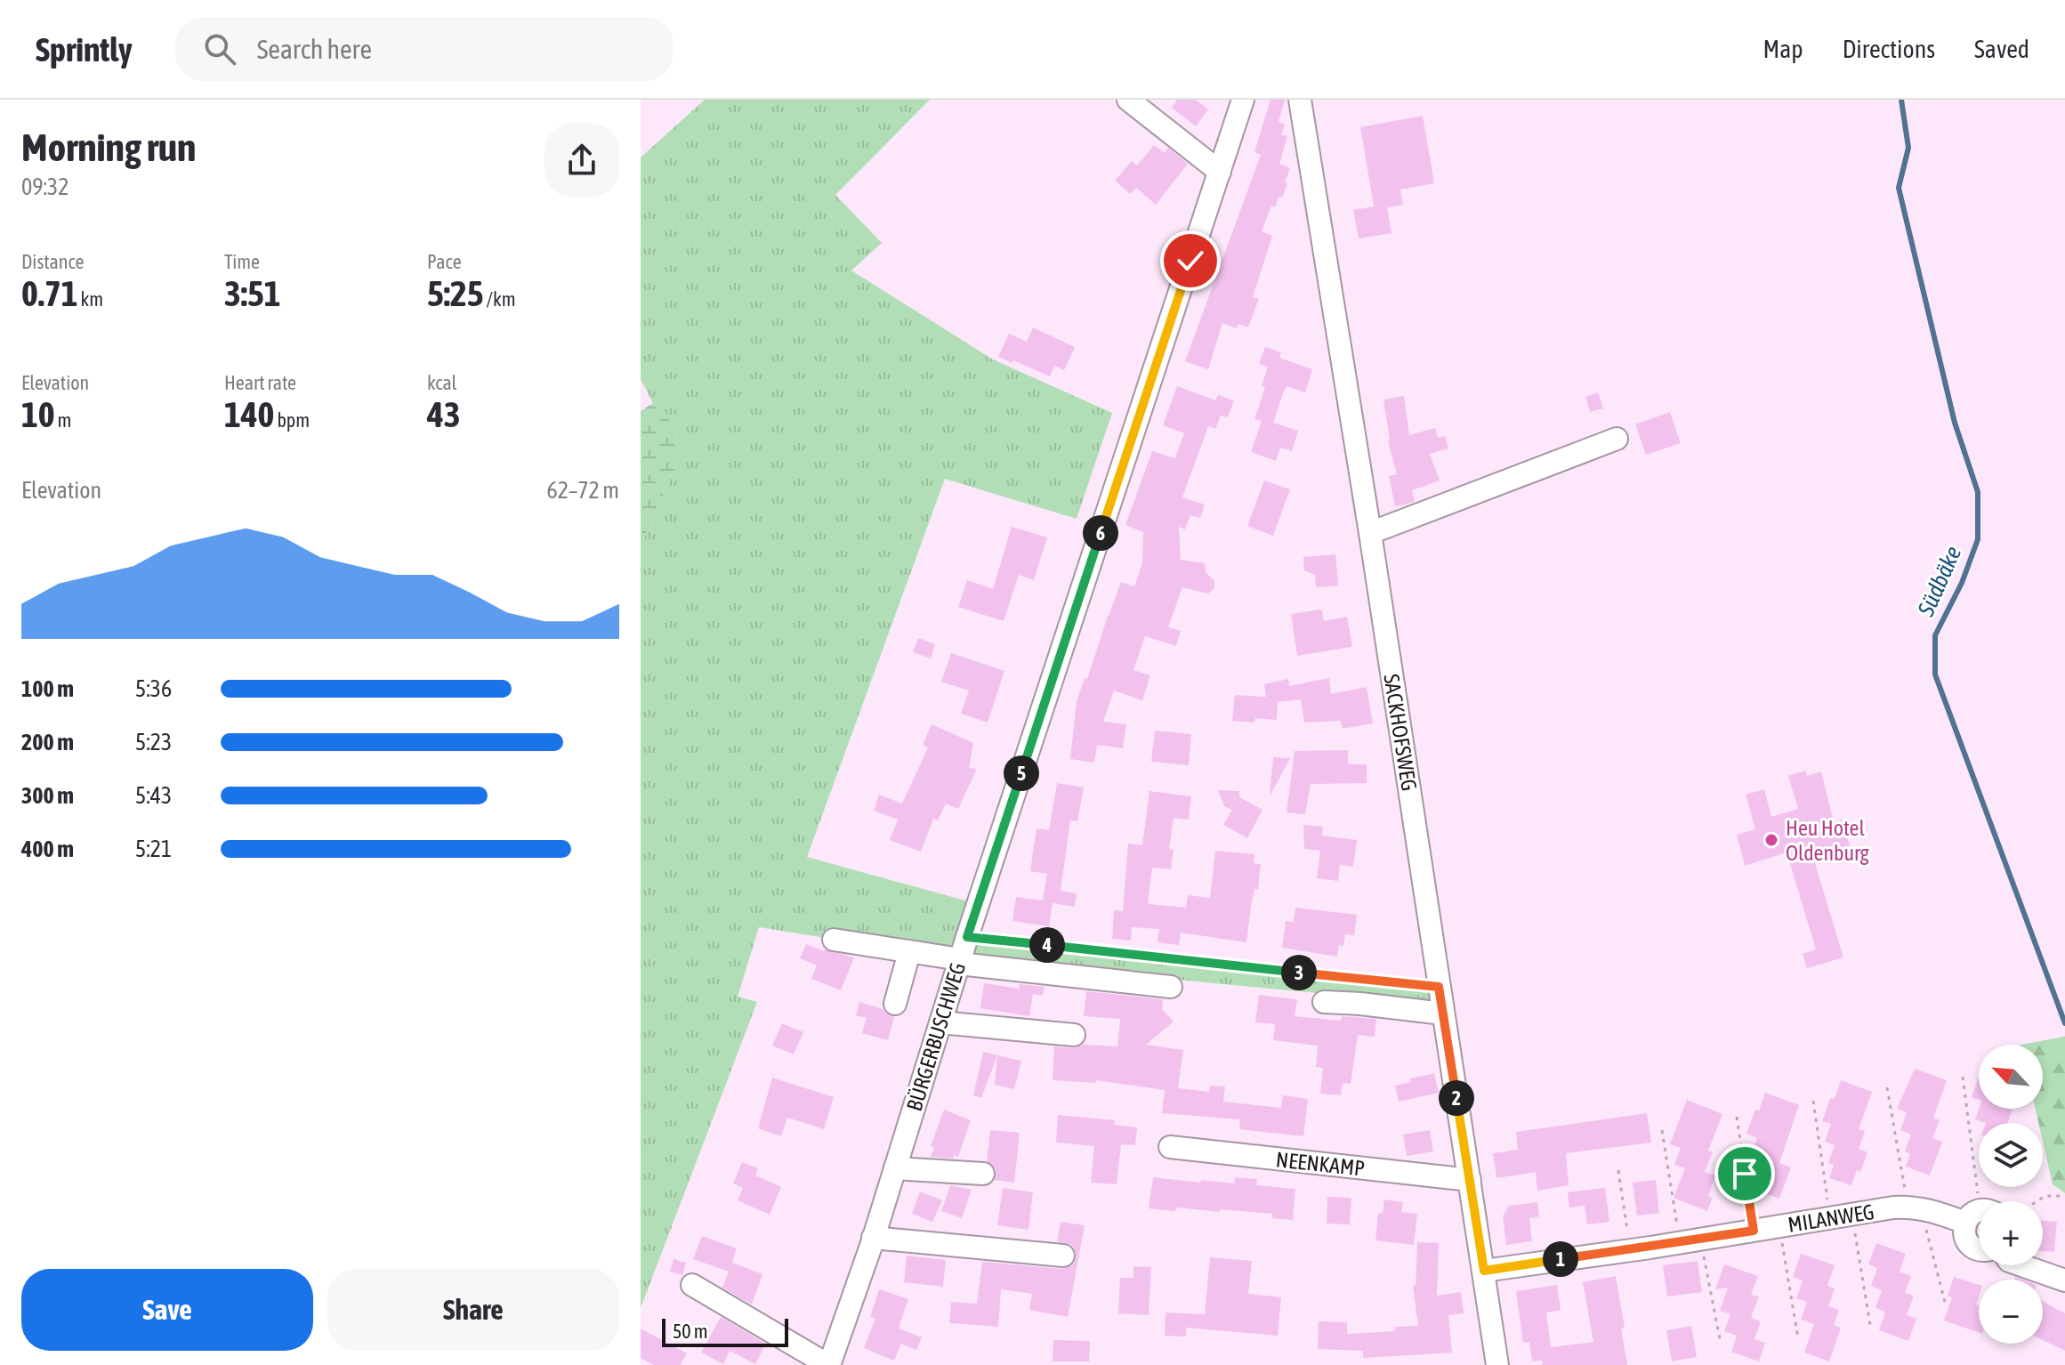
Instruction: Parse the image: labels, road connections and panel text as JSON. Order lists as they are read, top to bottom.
{
  "streets": {
    "street": [
      "SACKHOFSWEG",
      "BÜRGERBUSCHWEG",
      "NEENKAMP",
      "MILANWEG"
    ]
  },
  "crossings": [
    ["SACKHOFSWEG", "NEENKAMP"],
    ["SACKHOFSWEG", "MILANWEG"]
  ],
  "water": ["Südbäke"],
  "places": ["Heu Hotel Oldenburg"],
  "scale_bar": "50 m",
  "north": "top left",
  "page": {
    "header": "Sprintly",
    "search": "Search here",
    "nav": ["Map", "Directions", "Saved"],
    "heading": ["Morning run", "09:32"],
    "stats": [
      ["Distance", "0.71 km"],
      ["Time", "3:51"],
      ["Pace", "5:25 /km"],
      ["Elevation", "10 m"],
      ["Heart rate", "140 bpm"],
      ["kcal", "43"]
    ],
    "chart": ["Elevation", "62–72 m"],
    "pins": [
      "6",
      "5",
      "4",
      "3",
      "2",
      "1"
    ],
    "list": [
      {
        "name": "100 m",
        "note": "5:36"
      },
      {
        "name": "200 m",
        "note": "5:23"
      },
      {
        "name": "300 m",
        "note": "5:43"
      },
      {
        "name": "400 m",
        "note": "5:21"
      }
    ],
    "map_buttons": ["+", "−"],
    "buttons": ["Save", "Share"],
    "scale": "50 m"
  }
}
